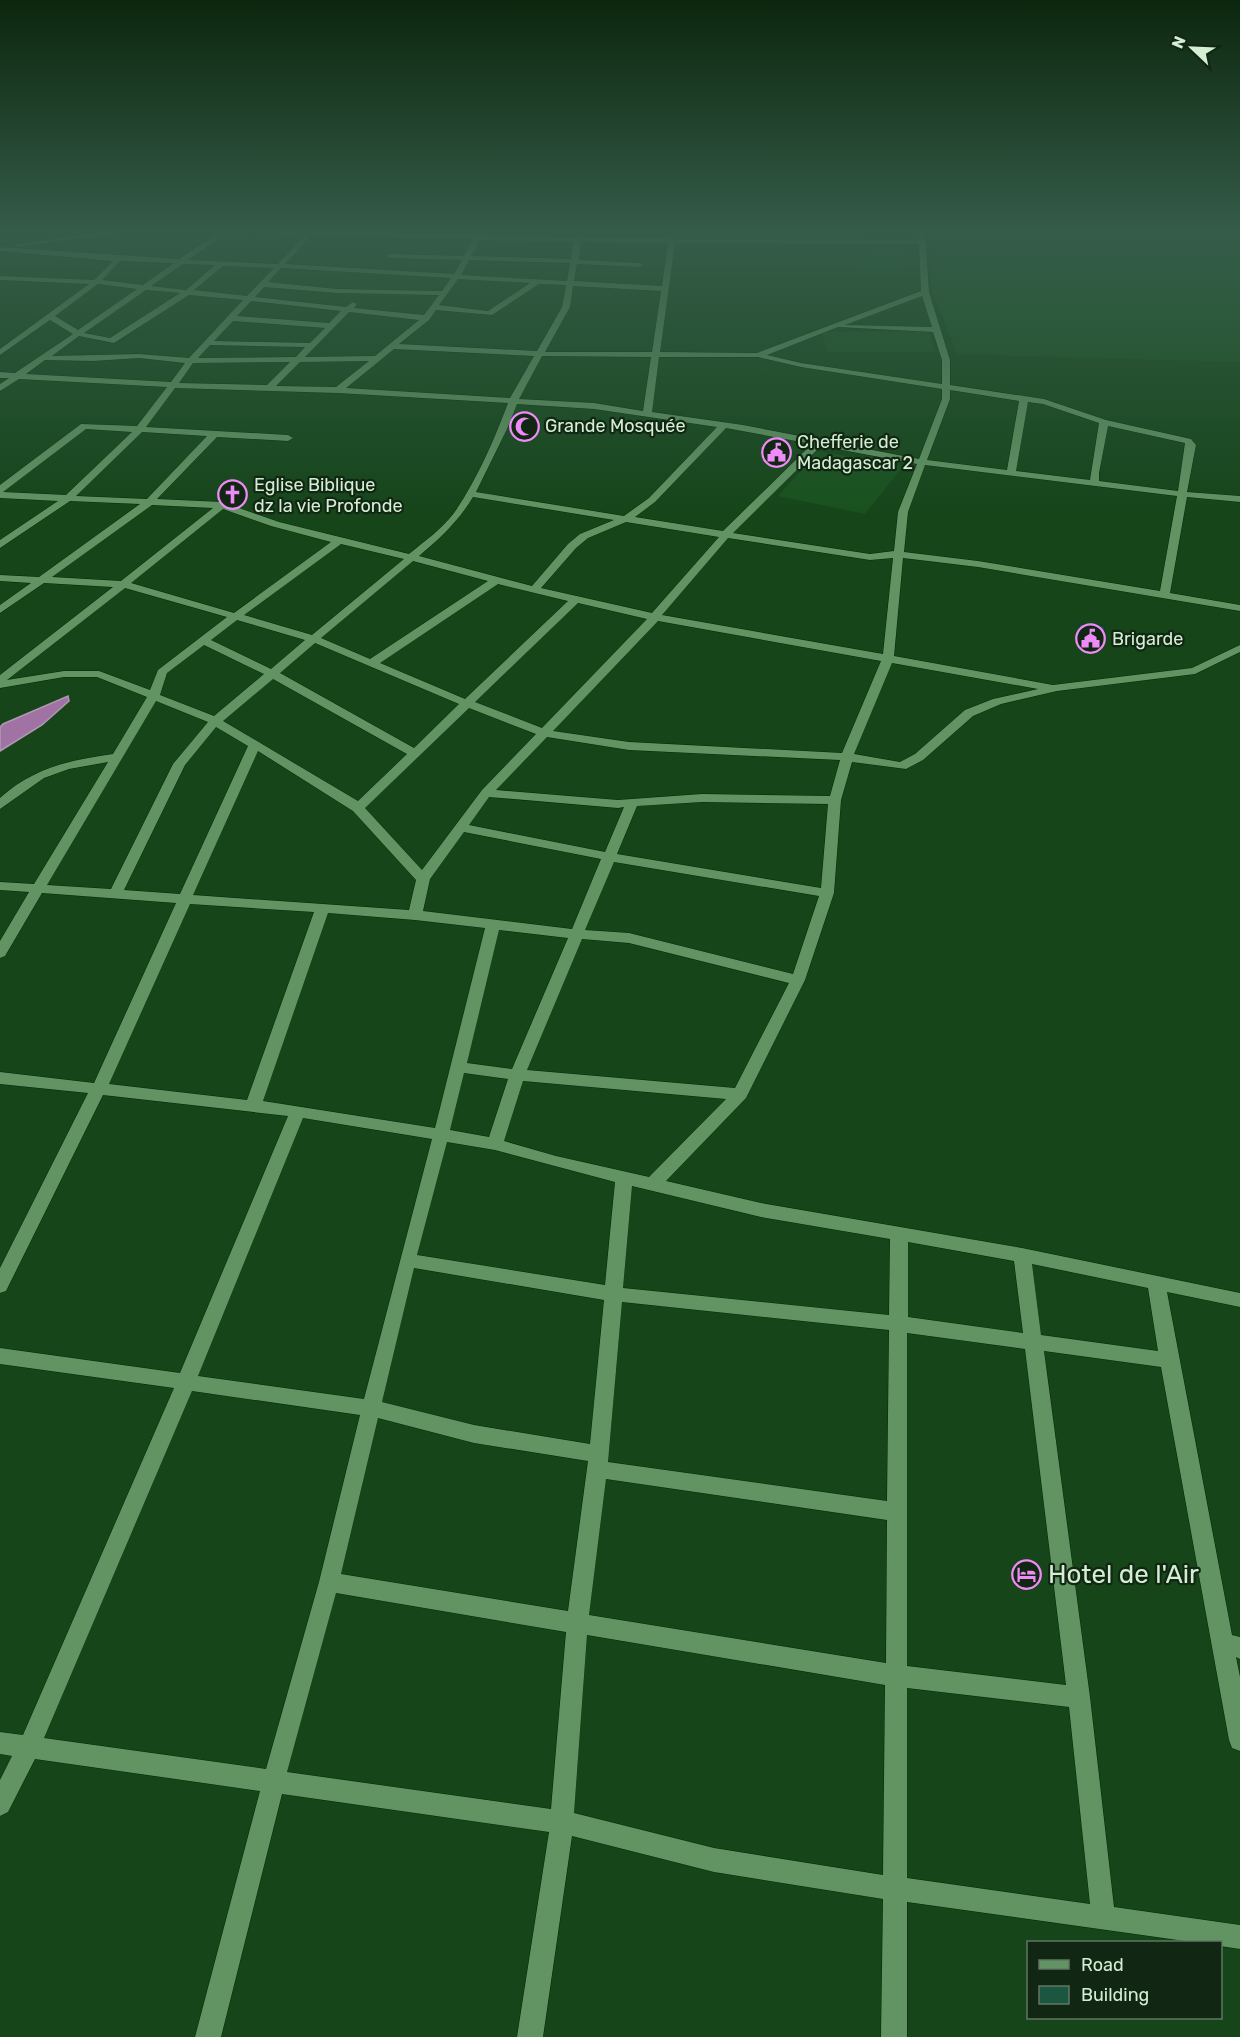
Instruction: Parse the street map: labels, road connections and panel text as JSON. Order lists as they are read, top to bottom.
{
  "places": {
    "mosque": ["Grande Mosquée"],
    "public building": ["Chefferie de Madagascar 2", "Brigarde"],
    "church": ["Eglise Biblique dz la vie Profonde"],
    "hotel": ["Hotel de l'Air"]
  },
  "legend": ["Road", "Building"],
  "north": "top left"
}
